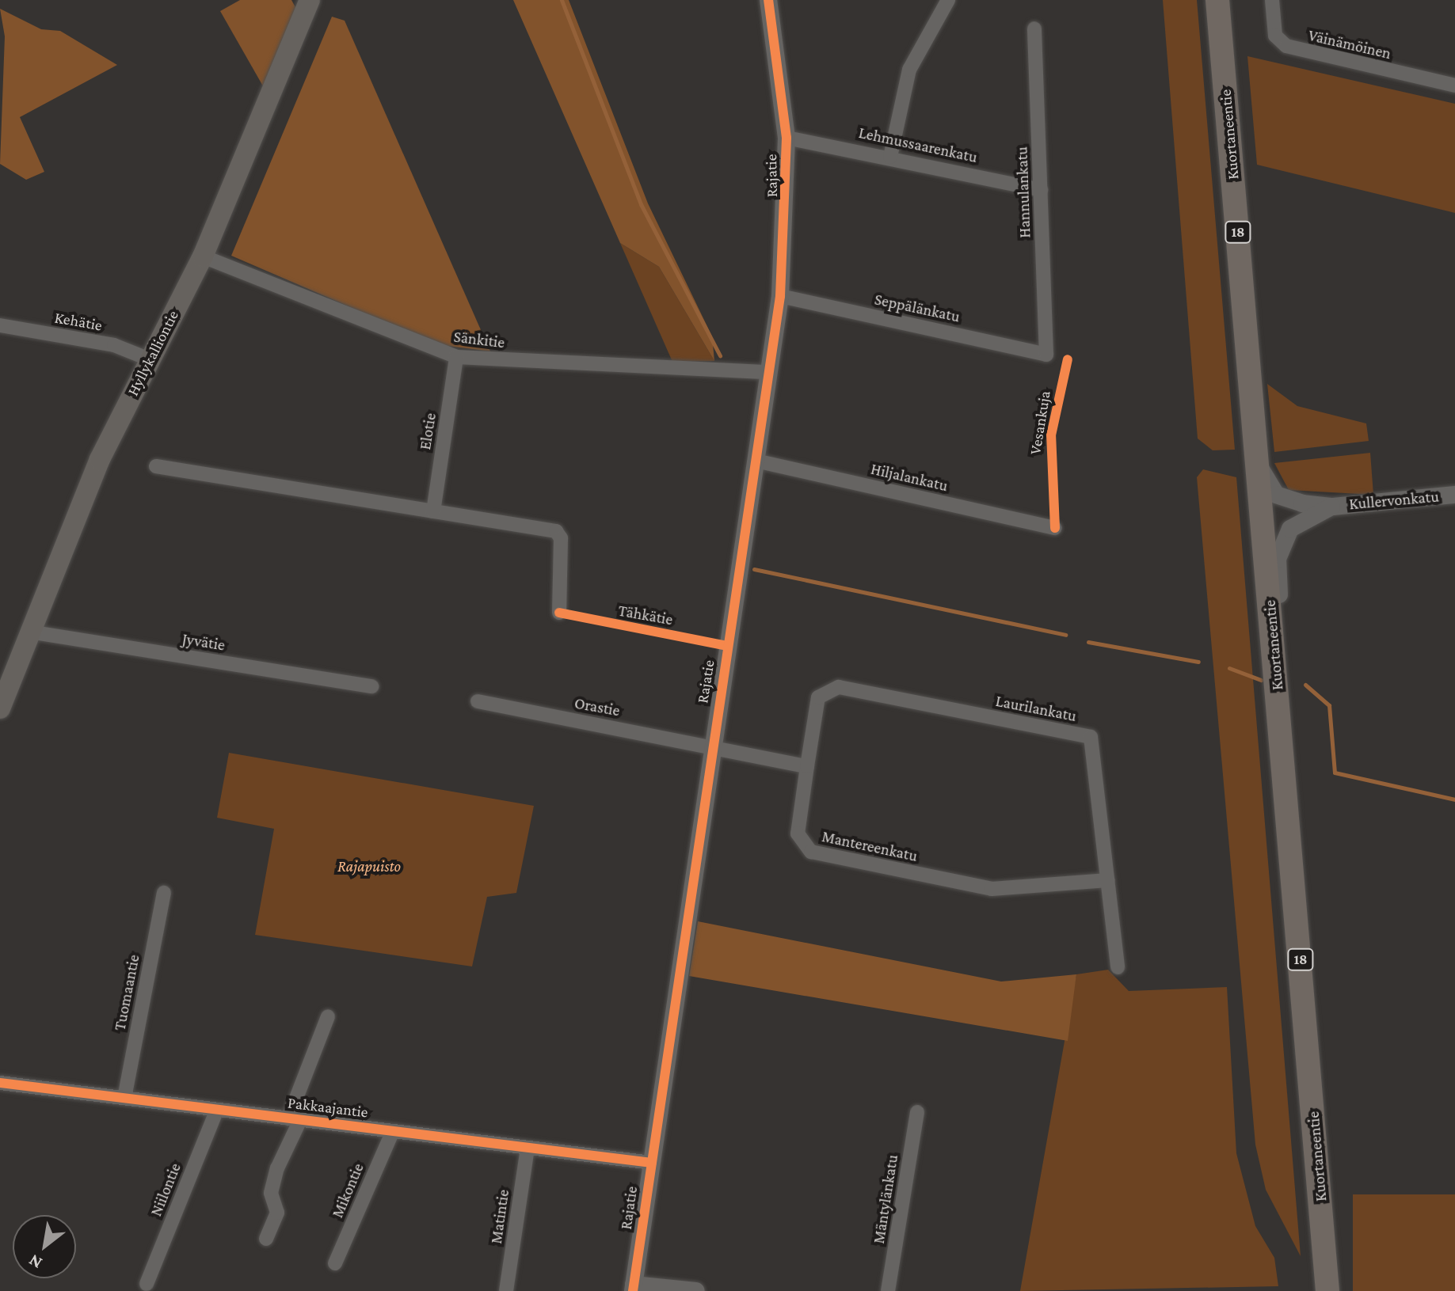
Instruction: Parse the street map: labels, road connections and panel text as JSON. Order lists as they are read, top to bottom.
{
  "streets": {
    "highway": ["Kuortaneentie", "18"],
    "main road": ["Hyllykalliontie"],
    "street": [
      "Väinämöinen",
      "Lehmussaarenkatu",
      "Rajatie",
      "Hannulankatu",
      "Seppälänkatu",
      "Kehätie",
      "Sänkitie",
      "Elotie",
      "Hiljalankatu",
      "Kullervonkatu",
      "Jyvätie",
      "Orastie",
      "Laurilankatu",
      "Mantereenkatu",
      "Tuomaantie",
      "Pakkaajantie",
      "Niilontie",
      "Mikontie",
      "Mäntylänkatu",
      "Matintie"
    ],
    "cycle path": ["Vesankuja", "Tähkätie"]
  },
  "crossings": [
    ["Kuortaneentie", "Kullervonkatu"],
    ["Lehmussaarenkatu", "Rajatie"],
    ["Lehmussaarenkatu", "Hannulankatu"],
    ["Rajatie", "Seppälänkatu"],
    ["Rajatie", "Sänkitie"],
    ["Rajatie", "Hiljalankatu"],
    ["Rajatie", "Orastie"],
    ["Rajatie", "Pakkaajantie"],
    ["Hannulankatu", "Seppälänkatu"],
    ["Kehätie", "Hyllykalliontie"],
    ["Sänkitie", "Hyllykalliontie"],
    ["Sänkitie", "Elotie"],
    ["Hyllykalliontie", "Jyvätie"],
    ["Laurilankatu", "Mantereenkatu"],
    ["Tuomaantie", "Pakkaajantie"],
    ["Pakkaajantie", "Niilontie"],
    ["Pakkaajantie", "Mikontie"],
    ["Pakkaajantie", "Matintie"]
  ],
  "parks": ["Rajapuisto"],
  "north": "bottom left"
}
